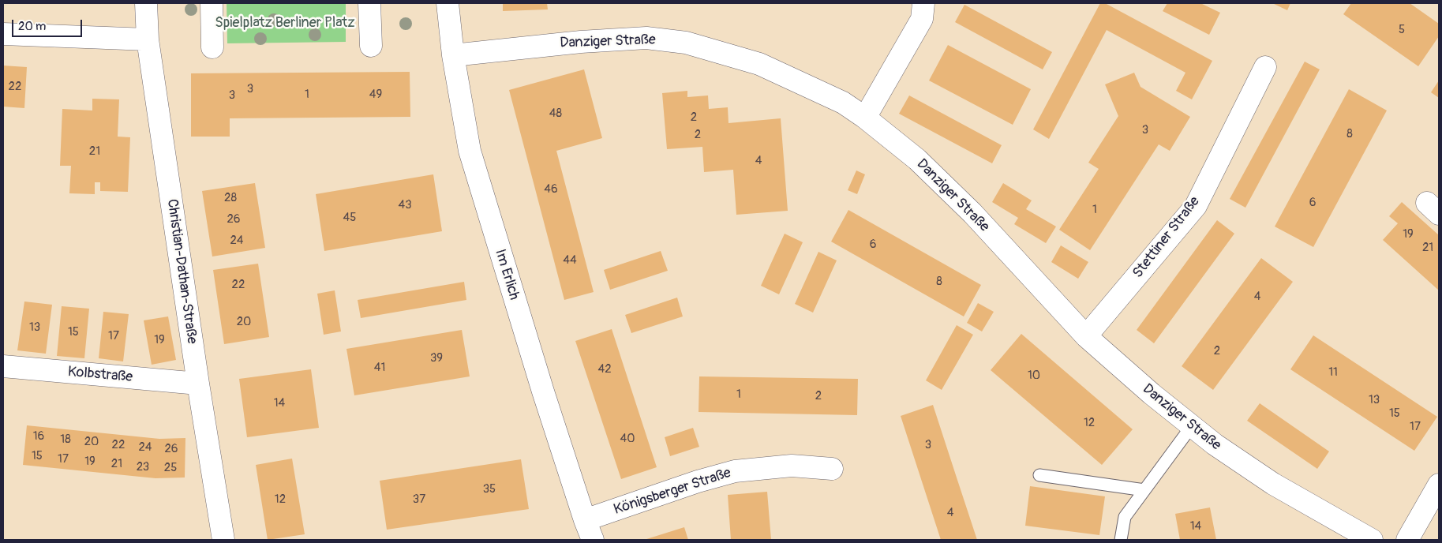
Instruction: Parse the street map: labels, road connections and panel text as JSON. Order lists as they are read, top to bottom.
{
  "streets": {
    "street": [
      "Danziger Straße",
      "Stettiner Straße",
      "Christian-Dathan-Straße",
      "Im Erlich",
      "Kolbstraße",
      "Königsberger Straße"
    ]
  },
  "crossings": [
    ["Danziger Straße", "Stettiner Straße"],
    ["Danziger Straße", "Im Erlich"],
    ["Christian-Dathan-Straße", "Kolbstraße"],
    ["Im Erlich", "Königsberger Straße"]
  ],
  "parks": ["Spielplatz Berliner Platz"],
  "house_numbers": [
    "5",
    "22",
    "3",
    "1",
    "49",
    "3",
    "48",
    "2",
    "3",
    "8",
    "2",
    "21",
    "4",
    "46",
    "28",
    "6",
    "43",
    "1",
    "45",
    "26",
    "19",
    "24",
    "6",
    "21",
    "44",
    "8",
    "22",
    "4",
    "20",
    "13",
    "15",
    "17",
    "19",
    "2",
    "39",
    "41",
    "42",
    "11",
    "10",
    "1",
    "2",
    "13",
    "14",
    "15",
    "12",
    "17",
    "16",
    "40",
    "18",
    "20",
    "22",
    "3",
    "24",
    "26",
    "15",
    "17",
    "19",
    "21",
    "23",
    "25",
    "35",
    "12",
    "37",
    "4",
    "14"
  ],
  "scale_bar": "20 m"
}
